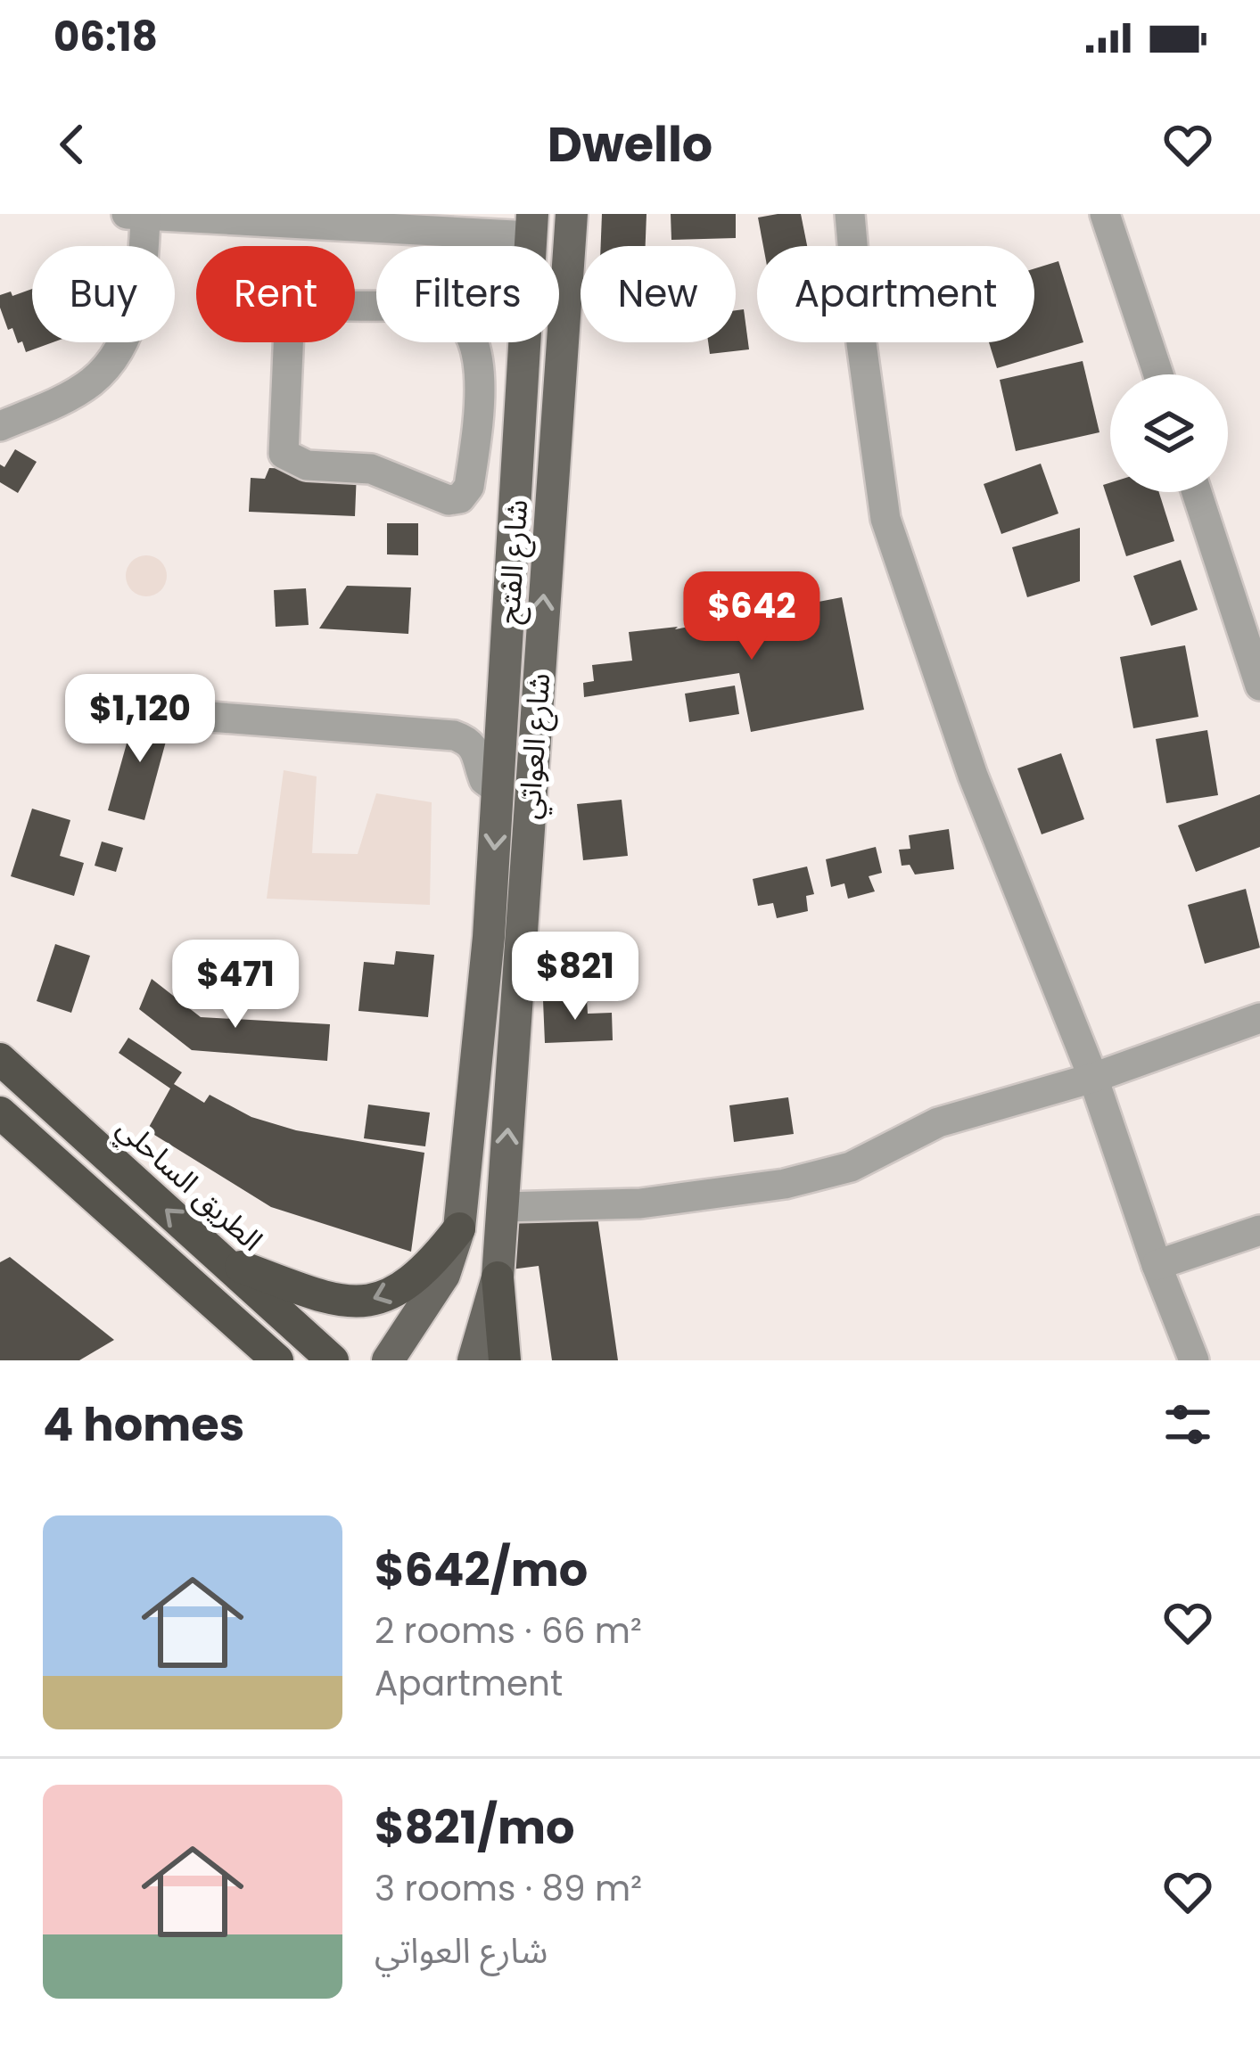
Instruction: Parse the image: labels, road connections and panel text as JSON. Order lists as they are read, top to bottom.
{
  "streets": {
    "highway": ["الطريق الساحلي"],
    "main road": ["شارع الفتح", "شارع العواتي"]
  },
  "one_way": ["شارع الفتح", "شارع العواتي"],
  "page": {
    "status": "06:18",
    "header": "Dwello",
    "chip": [
      "Buy",
      "Rent",
      "Filters",
      "New",
      "Apartment"
    ],
    "price": [
      "$642",
      "$1,120",
      "$821",
      "$471"
    ],
    "heading": "4 homes",
    "list": [
      {
        "name": "$642/mo",
        "note": "2 rooms · 66 m² · Apartment"
      },
      {
        "name": "$821/mo",
        "note": "3 rooms · 89 m² · شارع العواتي"
      }
    ]
  }
}
